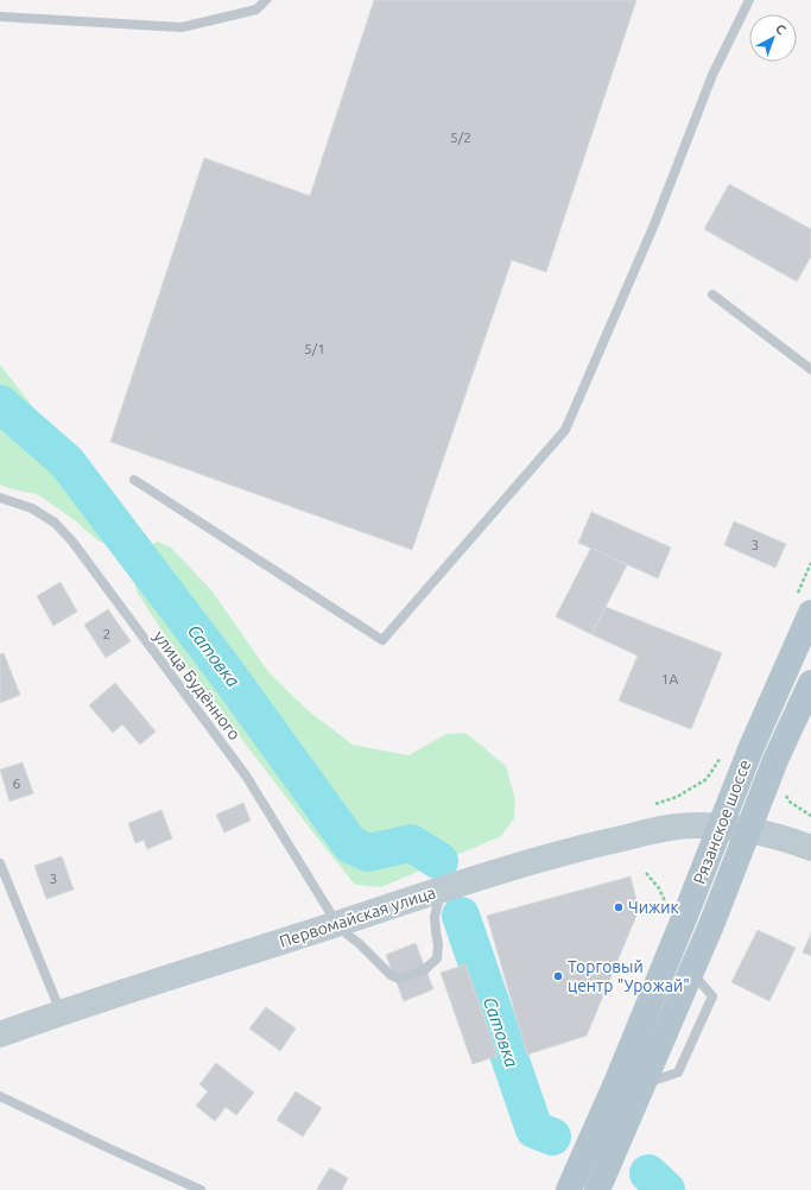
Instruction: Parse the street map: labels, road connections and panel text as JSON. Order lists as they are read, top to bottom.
{
  "streets": {
    "main road": ["Рязанское шоссе", "Первомайская улица"],
    "lane": ["улица Будённого"]
  },
  "crossings": [
    ["улица Будённого", "Первомайская улица"],
    ["Рязанское шоссе", "Первомайская улица"]
  ],
  "water": ["Сатовка"],
  "places": ["Чижик", "Торговый центр \"Урожай\""],
  "house_numbers": [
    "5/2",
    "5/1",
    "3",
    "2",
    "1А",
    "6",
    "3"
  ],
  "north": "top right"
}
